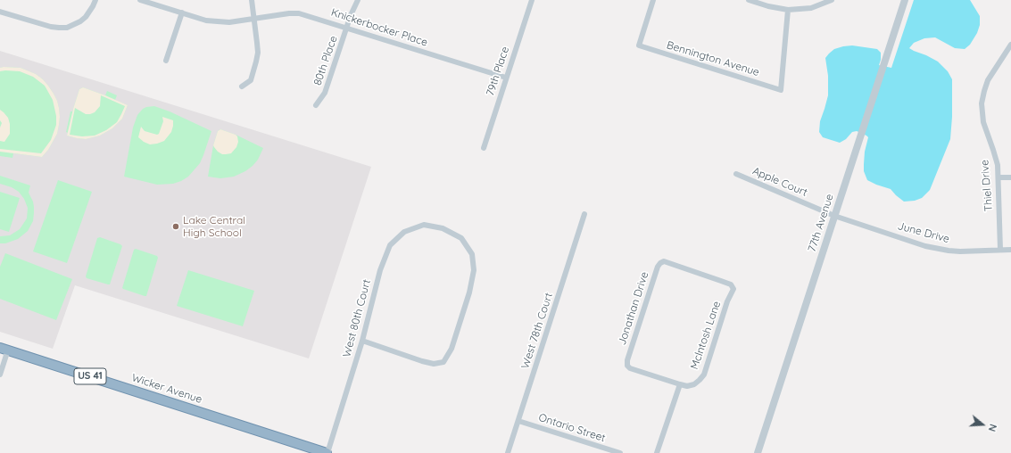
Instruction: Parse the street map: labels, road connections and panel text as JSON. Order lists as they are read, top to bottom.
{
  "streets": {
    "highway": ["US 41", "Wicker Avenue"],
    "street": [
      "Knickerbocker Place",
      "Bennington Avenue",
      "80th Place",
      "79th Place",
      "Apple Court",
      "Thiel Drive",
      "77th Avenue",
      "June Drive",
      "Jonathan Drive",
      "West 80th Court",
      "West 78th Court",
      "Mclntosh Lane",
      "Ontario Street"
    ]
  },
  "crossings": [
    ["Knickerbocker Place", "80th Place"],
    ["Knickerbocker Place", "79th Place"],
    ["Apple Court", "77th Avenue"],
    ["Apple Court", "June Drive"],
    ["Thiel Drive", "June Drive"],
    ["77th Avenue", "June Drive"],
    ["Jonathan Drive", "Mclntosh Lane"],
    ["West 80th Court", "Wicker Avenue"],
    ["West 78th Court", "Ontario Street"]
  ],
  "places": ["Lake Central High School"],
  "north": "right"
}
